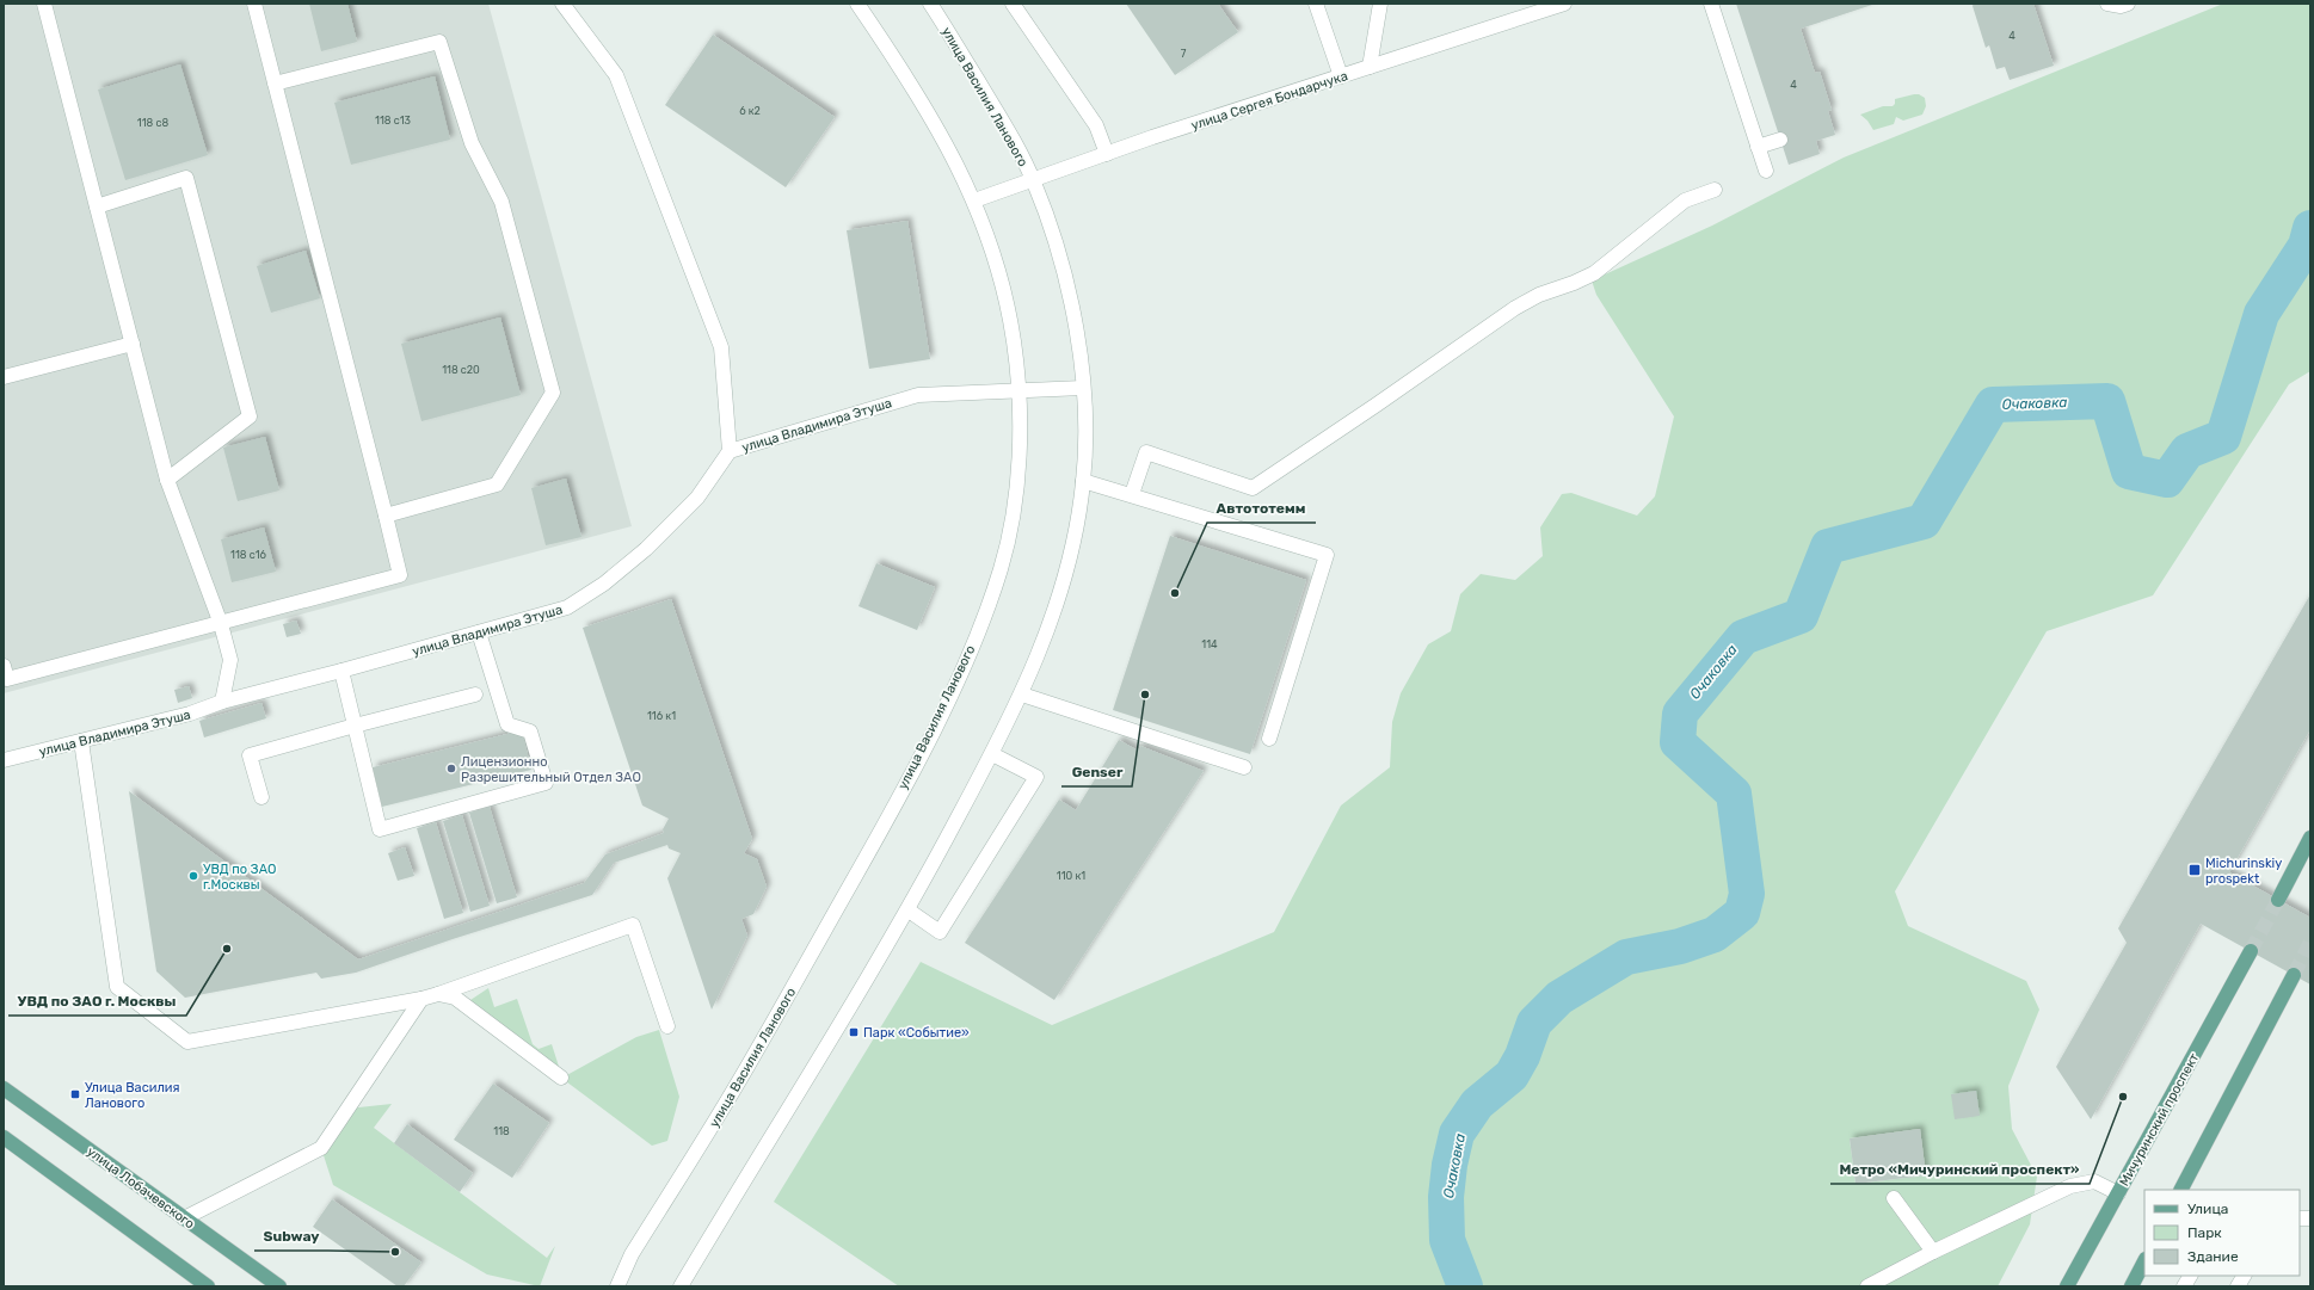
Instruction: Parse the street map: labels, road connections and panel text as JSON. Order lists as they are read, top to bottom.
{
  "streets": {
    "main road": ["Мичуринский проспект", "улица Лобачевского"],
    "street": ["улица Василия Ланового", "улица Сергея Бондарчука", "улица Владимира Этуша"]
  },
  "crossings": [
    ["улица Василия Ланового", "улица Сергея Бондарчука"],
    ["улица Василия Ланового", "улица Владимира Этуша"]
  ],
  "water": ["Очаковка"],
  "places": {
    "other": [
      "Автототемм",
      "Genser",
      "Лицензионно Разрешительный Отдел ЗАО",
      "УВД по ЗАО г.Москвы",
      "УВД по ЗАО г. Москвы",
      "Метро «Мичуринский проспект»",
      "Subway"
    ],
    "transit": ["Michurinskiy prospekt", "Парк «Событие»", "Улица Василия Ланового"]
  },
  "house_numbers": [
    "4",
    "7",
    "4",
    "6 к2",
    "118 с13",
    "118 с8",
    "118 с20",
    "118 с16",
    "114",
    "116 к1",
    "110 к1",
    "118"
  ],
  "legend": ["Улица", "Парк", "Здание"]
}
